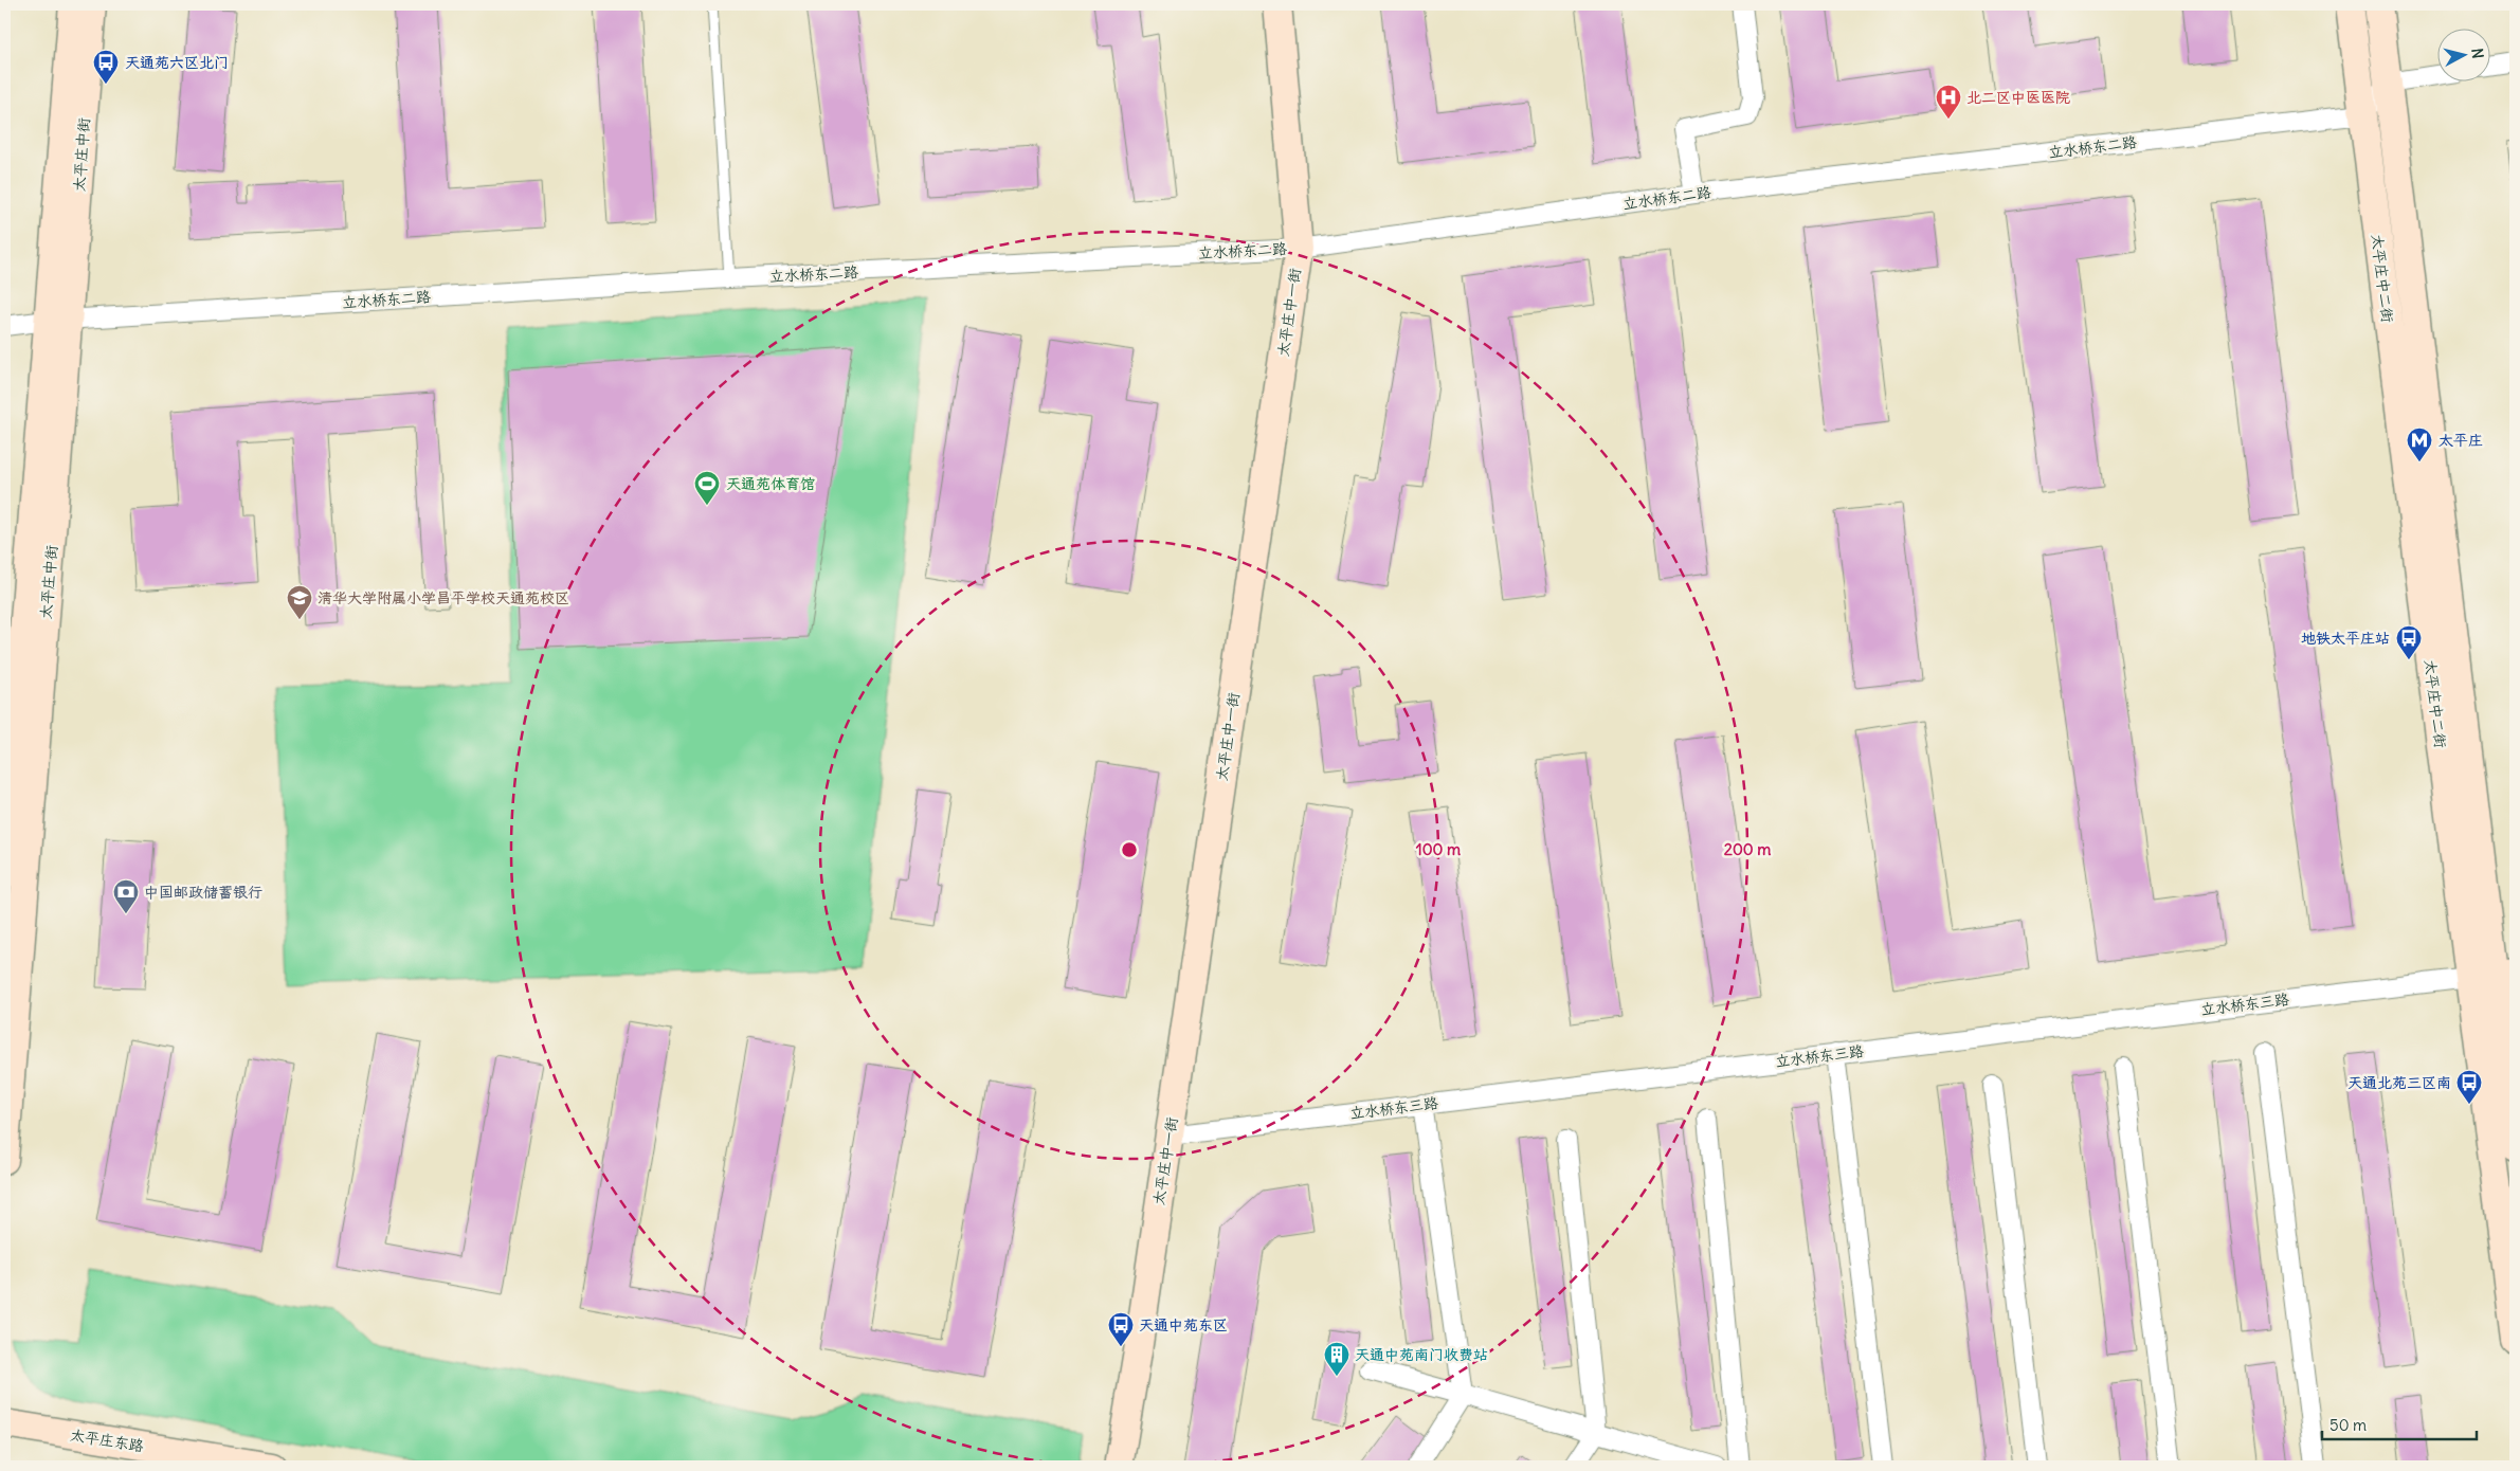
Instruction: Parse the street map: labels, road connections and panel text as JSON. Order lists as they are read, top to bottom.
{
  "streets": {
    "main road": [
      "太平庄中街",
      "太平庄中二街",
      "太平庄中一街",
      "太平庄东路"
    ],
    "street": ["立水桥东二路", "立水桥东三路"]
  },
  "crossings": [
    ["立水桥东二路", "太平庄中街"],
    ["立水桥东二路", "太平庄中二街"],
    ["立水桥东二路", "太平庄中一街"],
    ["太平庄中二街", "立水桥东三路"],
    ["太平庄中一街", "立水桥东三路"]
  ],
  "places": {
    "bus stop": [
      "天通苑六区北门",
      "地铁太平庄站",
      "天通北苑三区南",
      "天通中苑东区"
    ],
    "hospital": ["北二区中医医院"],
    "metro station": ["太平庄"],
    "sports": ["天通苑体育馆"],
    "school or university": ["清华大学附属小学昌平学校天通苑校区"],
    "bank": ["中国邮政储蓄银行"],
    "building": ["天通中苑南门收费站"]
  },
  "scale_bar": "50 m",
  "north": "right",
  "rings": ["100 m", "200 m"]
}
